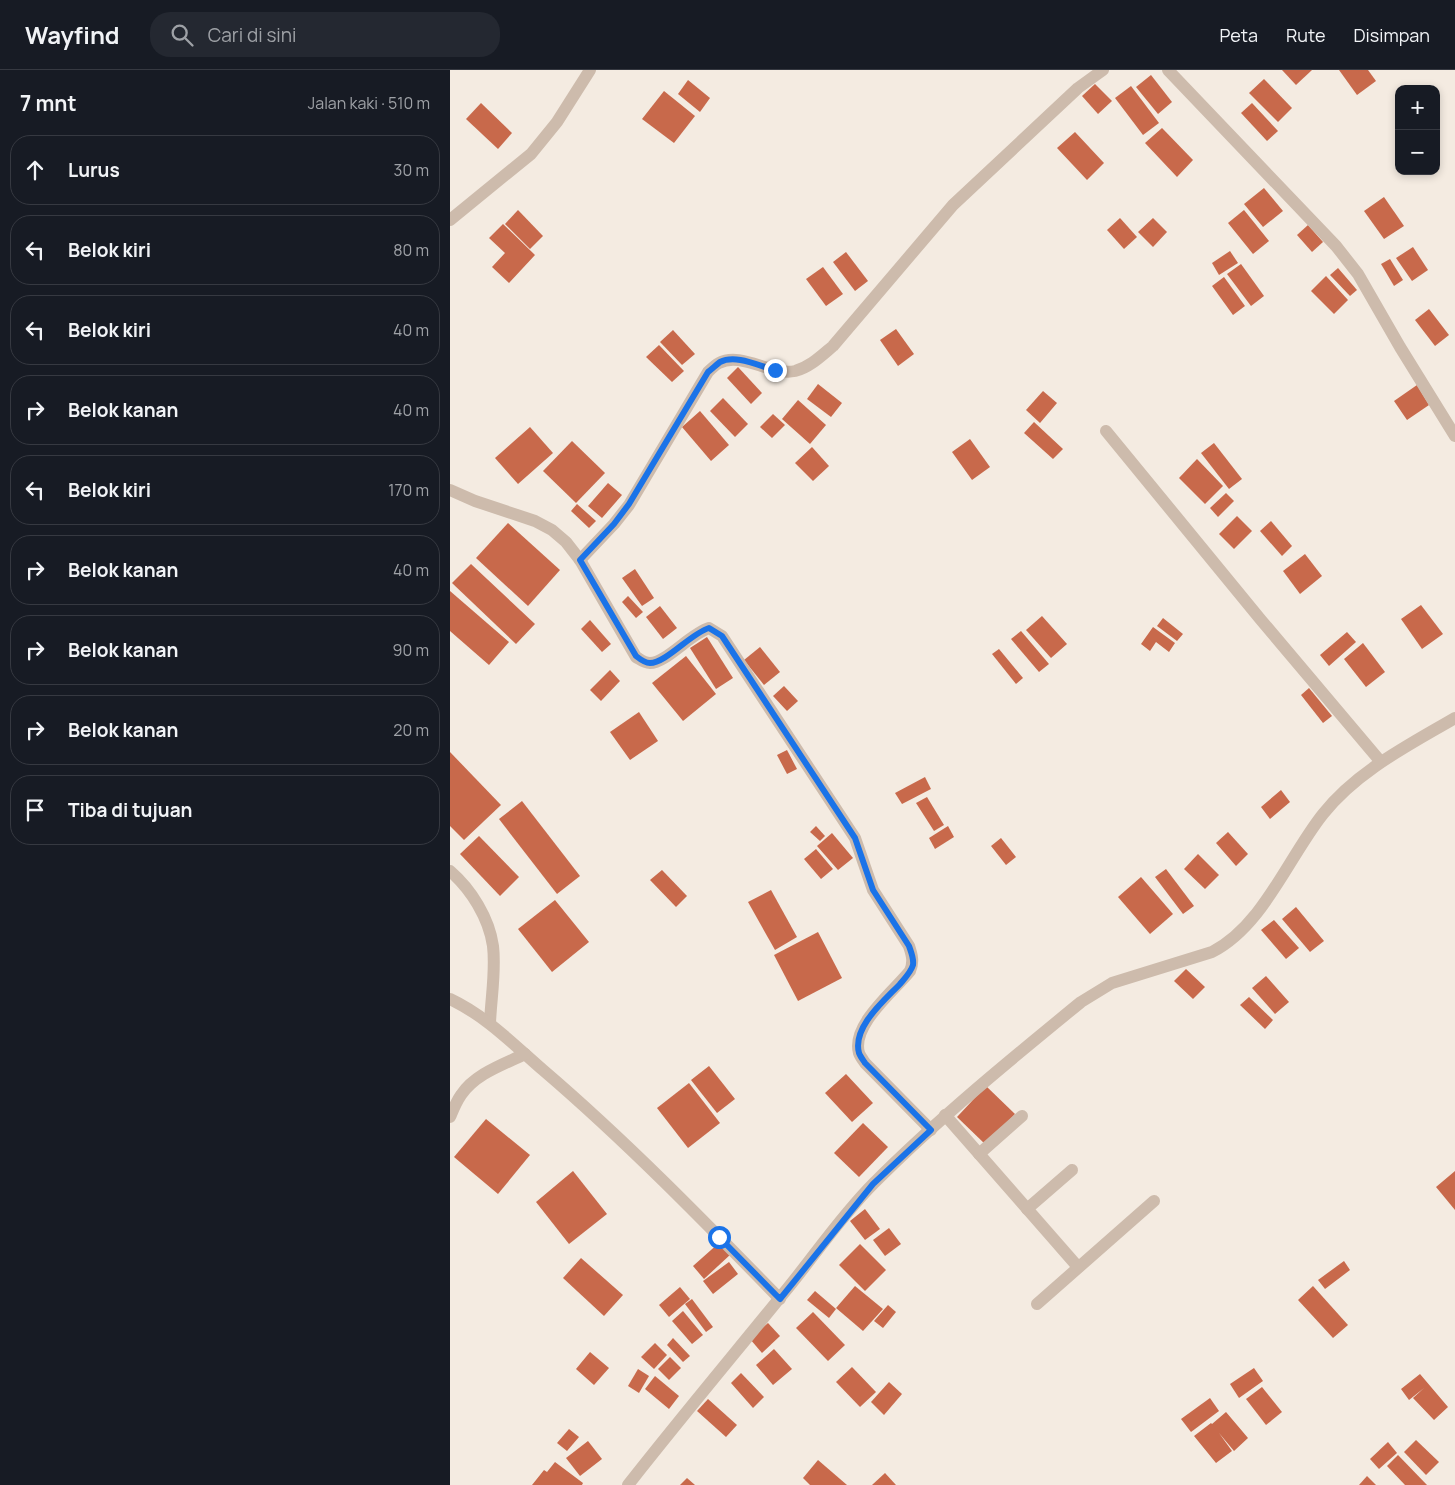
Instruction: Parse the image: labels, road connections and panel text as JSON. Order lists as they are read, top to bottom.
{
  "page": {
    "header": "Wayfind",
    "search": "Cari di sini",
    "nav": ["Peta", "Rute", "Disimpan"],
    "heading": ["7 mnt", "Jalan kaki · 510 m"],
    "map_buttons": ["+", "−"],
    "list": [
      ["Lurus", "30 m"],
      ["Belok kiri", "80 m"],
      ["Belok kiri", "40 m"],
      ["Belok kanan", "40 m"],
      ["Belok kiri", "170 m"],
      ["Belok kanan", "40 m"],
      ["Belok kanan", "90 m"],
      ["Belok kanan", "20 m"],
      "Tiba di tujuan"
    ]
  }
}
